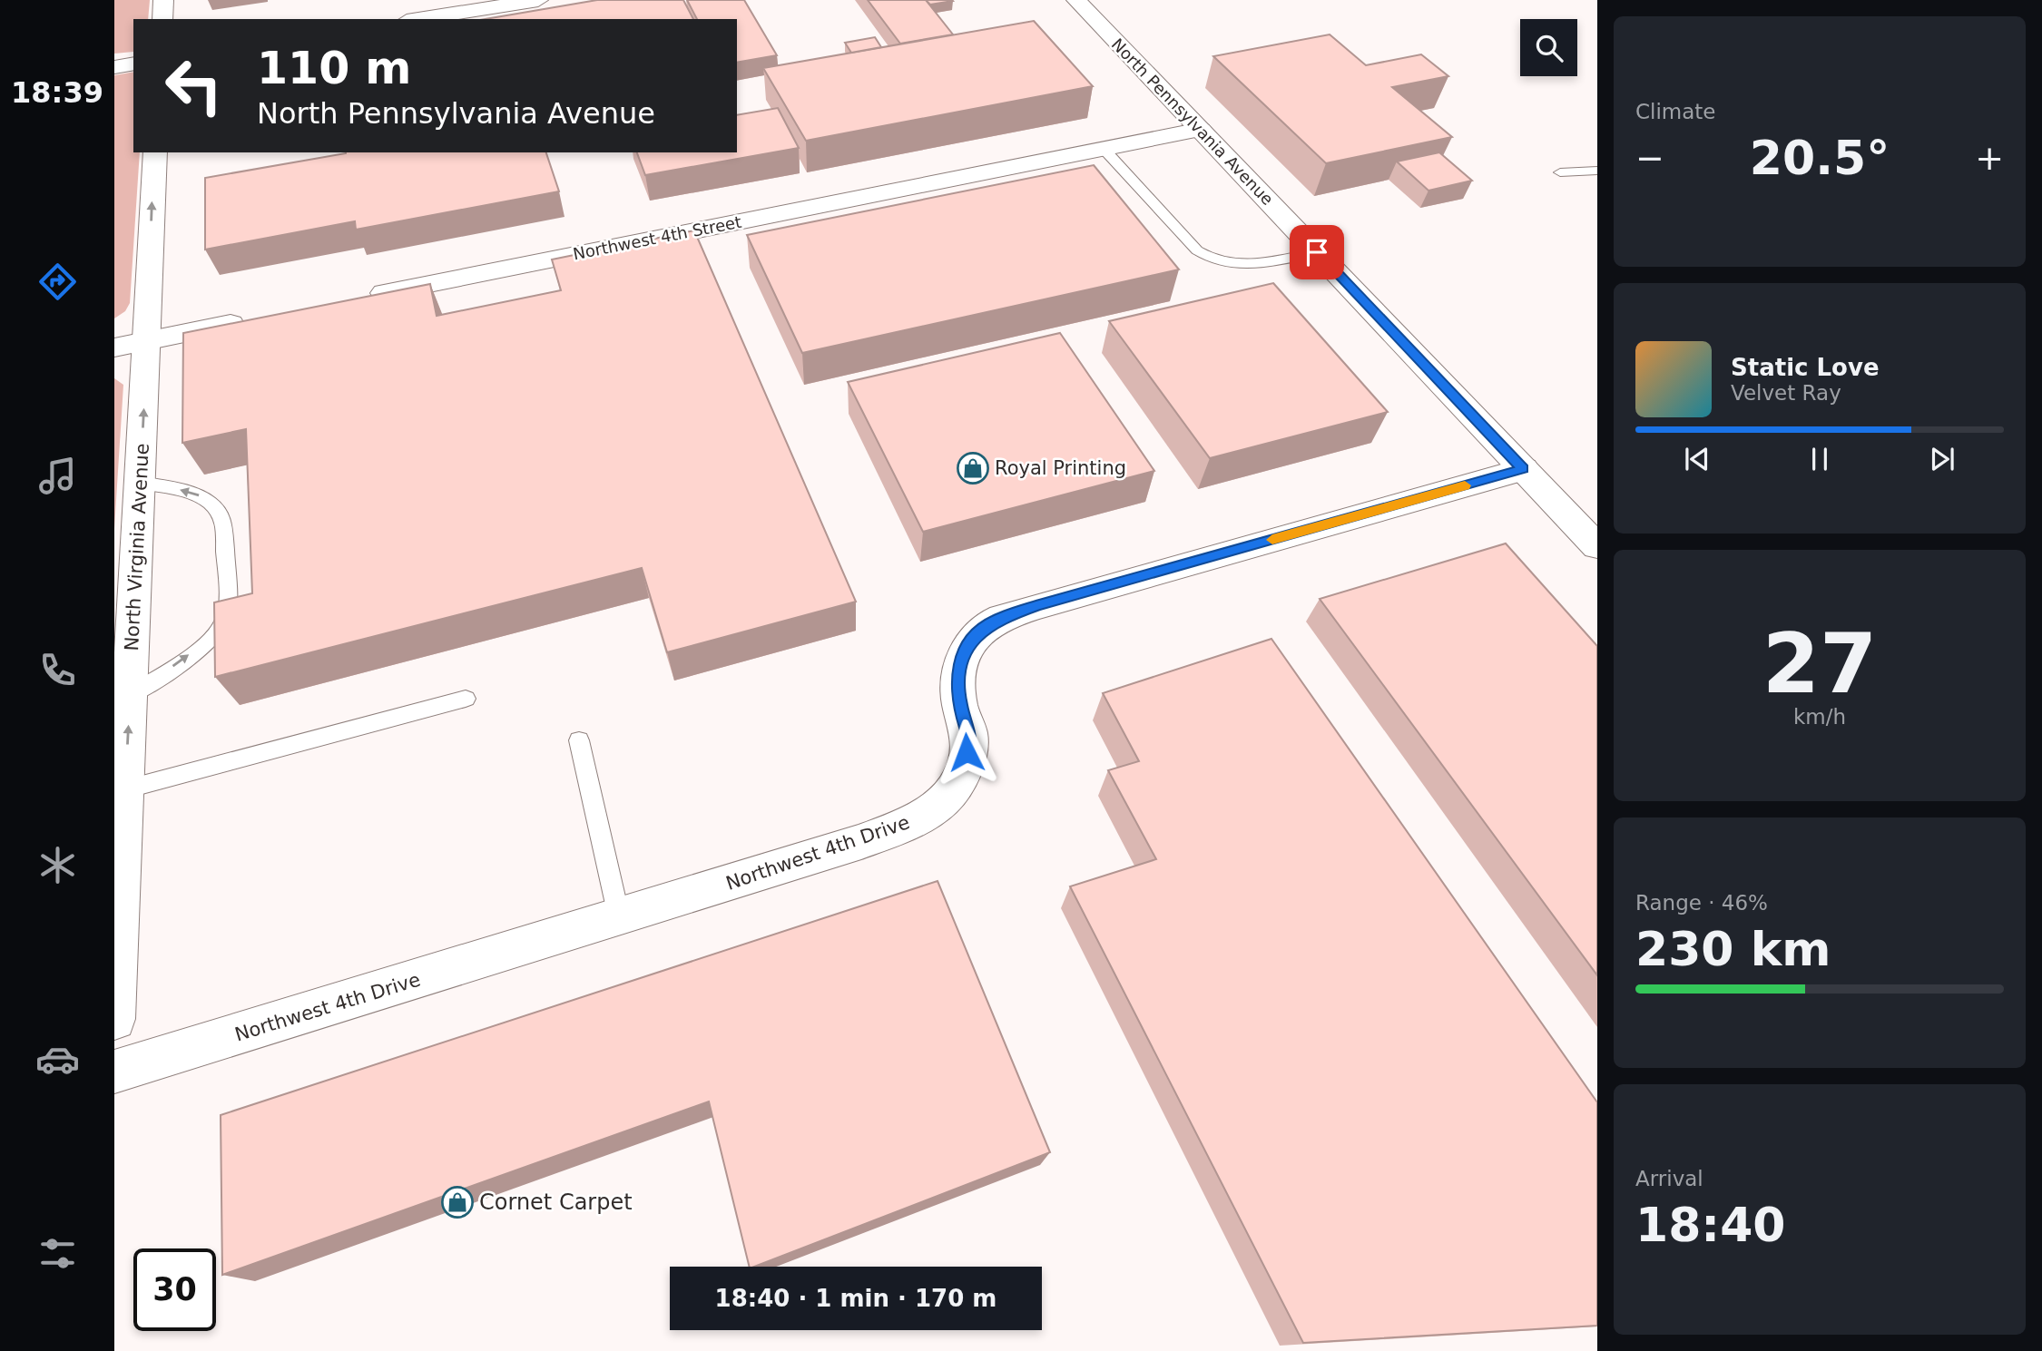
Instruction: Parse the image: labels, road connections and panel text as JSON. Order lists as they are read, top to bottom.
{
  "streets": {
    "street": [
      "North Pennsylvania Avenue",
      "Northwest 4th Street",
      "North Virginia Avenue",
      "Northwest 4th Drive"
    ]
  },
  "crossings": [
    ["North Pennsylvania Avenue", "Northwest 4th Street"],
    ["North Pennsylvania Avenue", "Northwest 4th Drive"]
  ],
  "one_way": ["North Virginia Avenue"],
  "places": {
    "shop": ["Royal Printing", "Cornet Carpet"]
  },
  "page": {
    "tabs": "18:39",
    "tile": [
      "Climate",
      ["27", "km/h"],
      ["Range · 46%", "230 km"],
      ["Arrival", "18:40"]
    ],
    "turn": ["110 m", "North Pennsylvania Avenue"],
    "heat": ["−", "20.5°", "+"],
    "song": ["Static Love", "Velvet Ray"],
    "limit": "30",
    "trip": "18:40 · 1 min · 170 m"
  }
}
